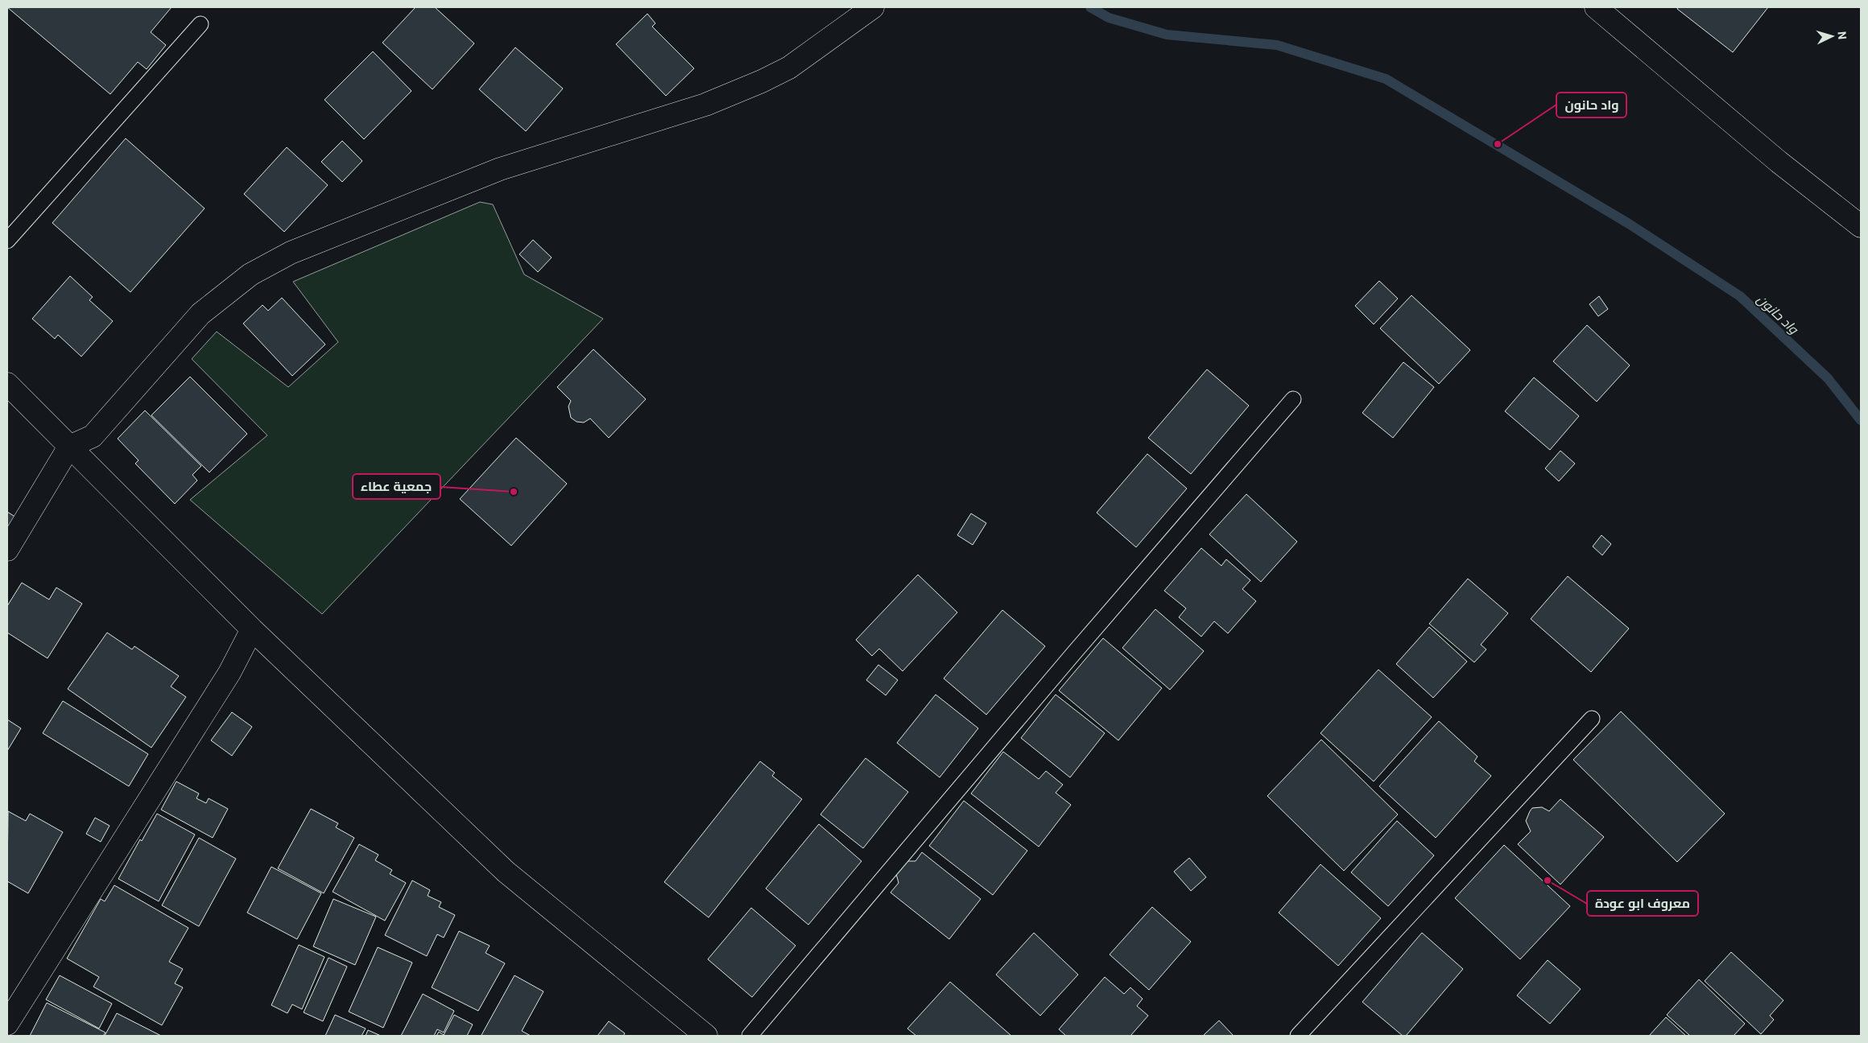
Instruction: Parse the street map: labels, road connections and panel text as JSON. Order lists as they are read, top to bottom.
{
  "water": ["واد حانون"],
  "places": ["واد حانون", "جمعية عطاء", "معروف ابو عودة"],
  "north": "right"
}
